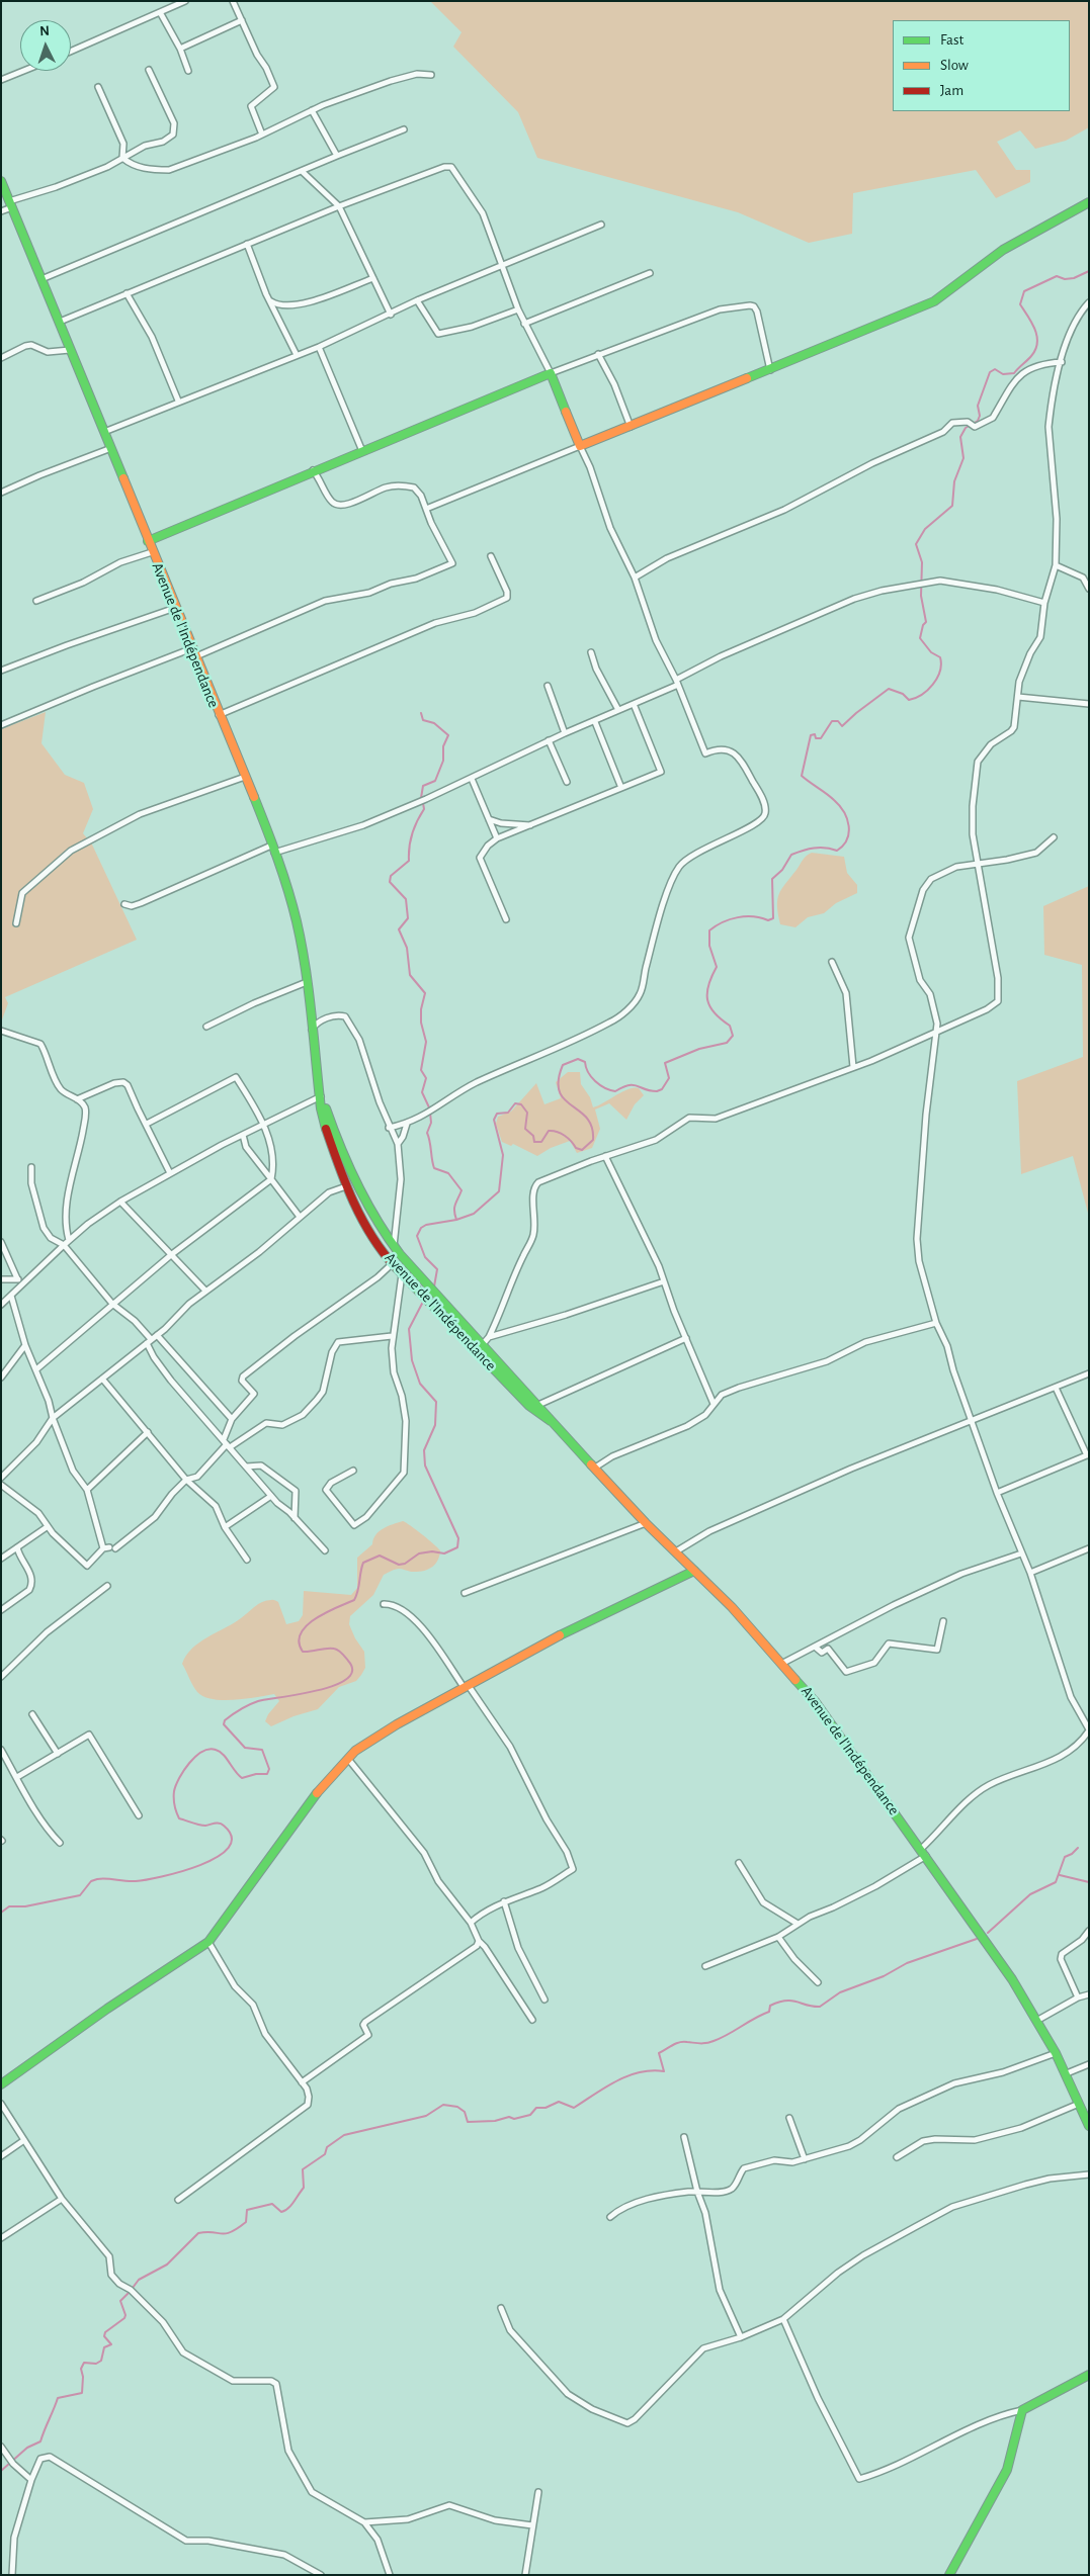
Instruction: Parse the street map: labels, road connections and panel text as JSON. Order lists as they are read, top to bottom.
{
  "streets": {
    "main road": ["Avenue de l'Indépendance"]
  },
  "legend": ["Fast", "Slow", "Jam"],
  "north": "top"
}
